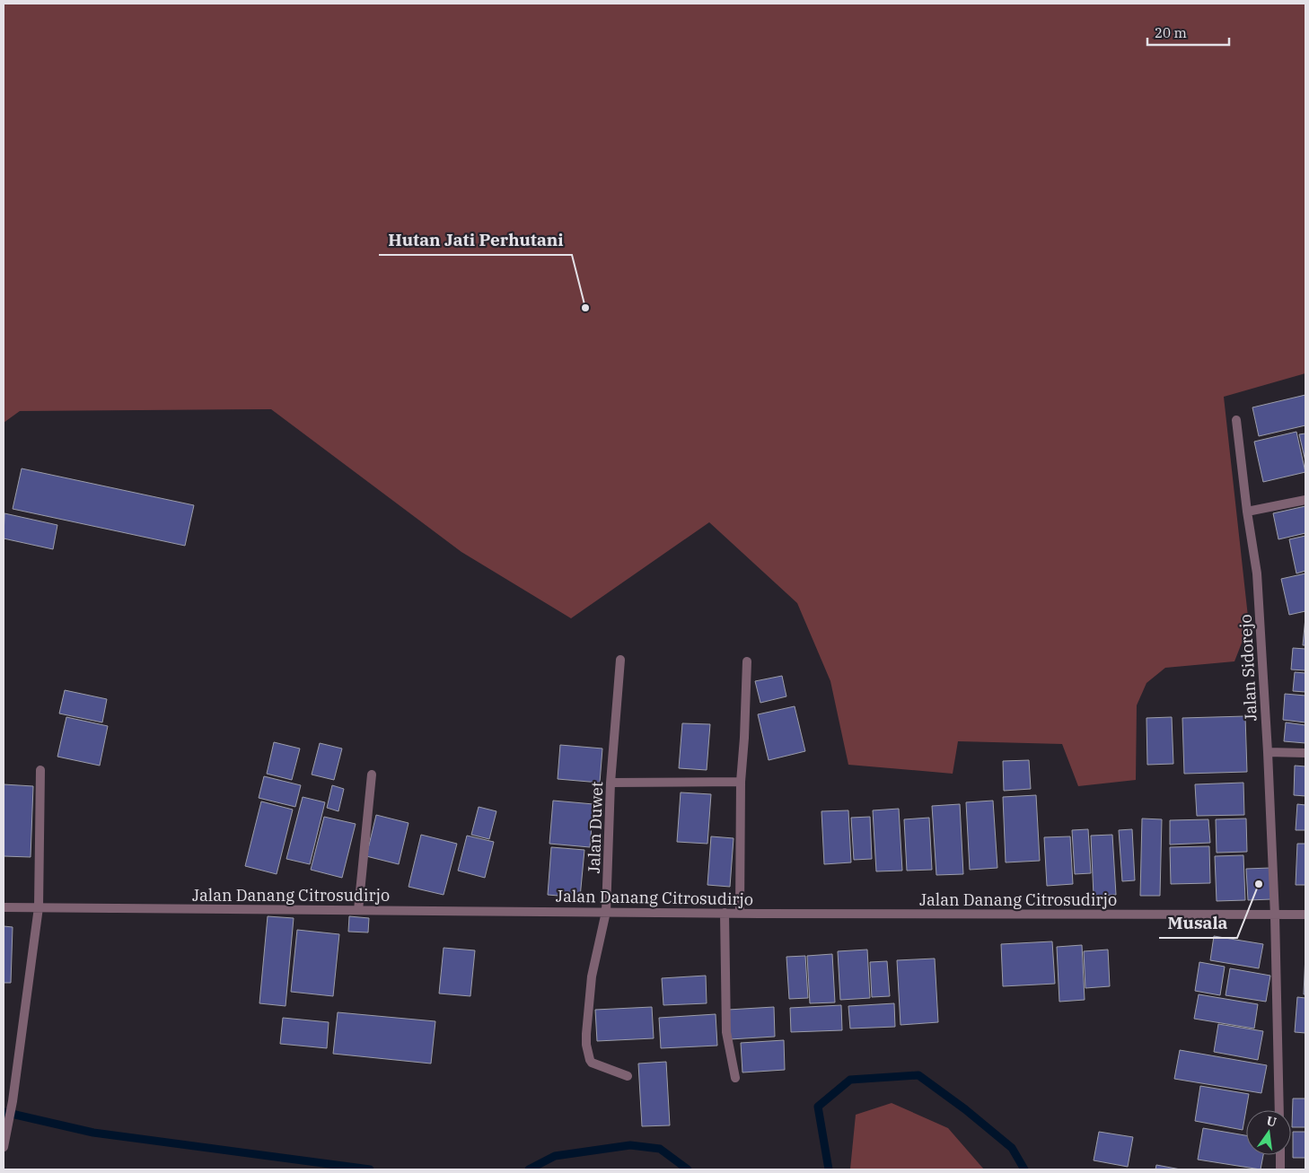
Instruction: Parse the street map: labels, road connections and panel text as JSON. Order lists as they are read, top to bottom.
{
  "streets": {
    "street": ["Jalan Sidorejo", "Jalan Duwet", "Jalan Danang Citrosudirjo"]
  },
  "crossings": [
    ["Jalan Sidorejo", "Jalan Danang Citrosudirjo"],
    ["Jalan Duwet", "Jalan Danang Citrosudirjo"]
  ],
  "places": ["Hutan Jati Perhutani", "Musala"],
  "scale_bar": "20 m",
  "north": "top"
}
